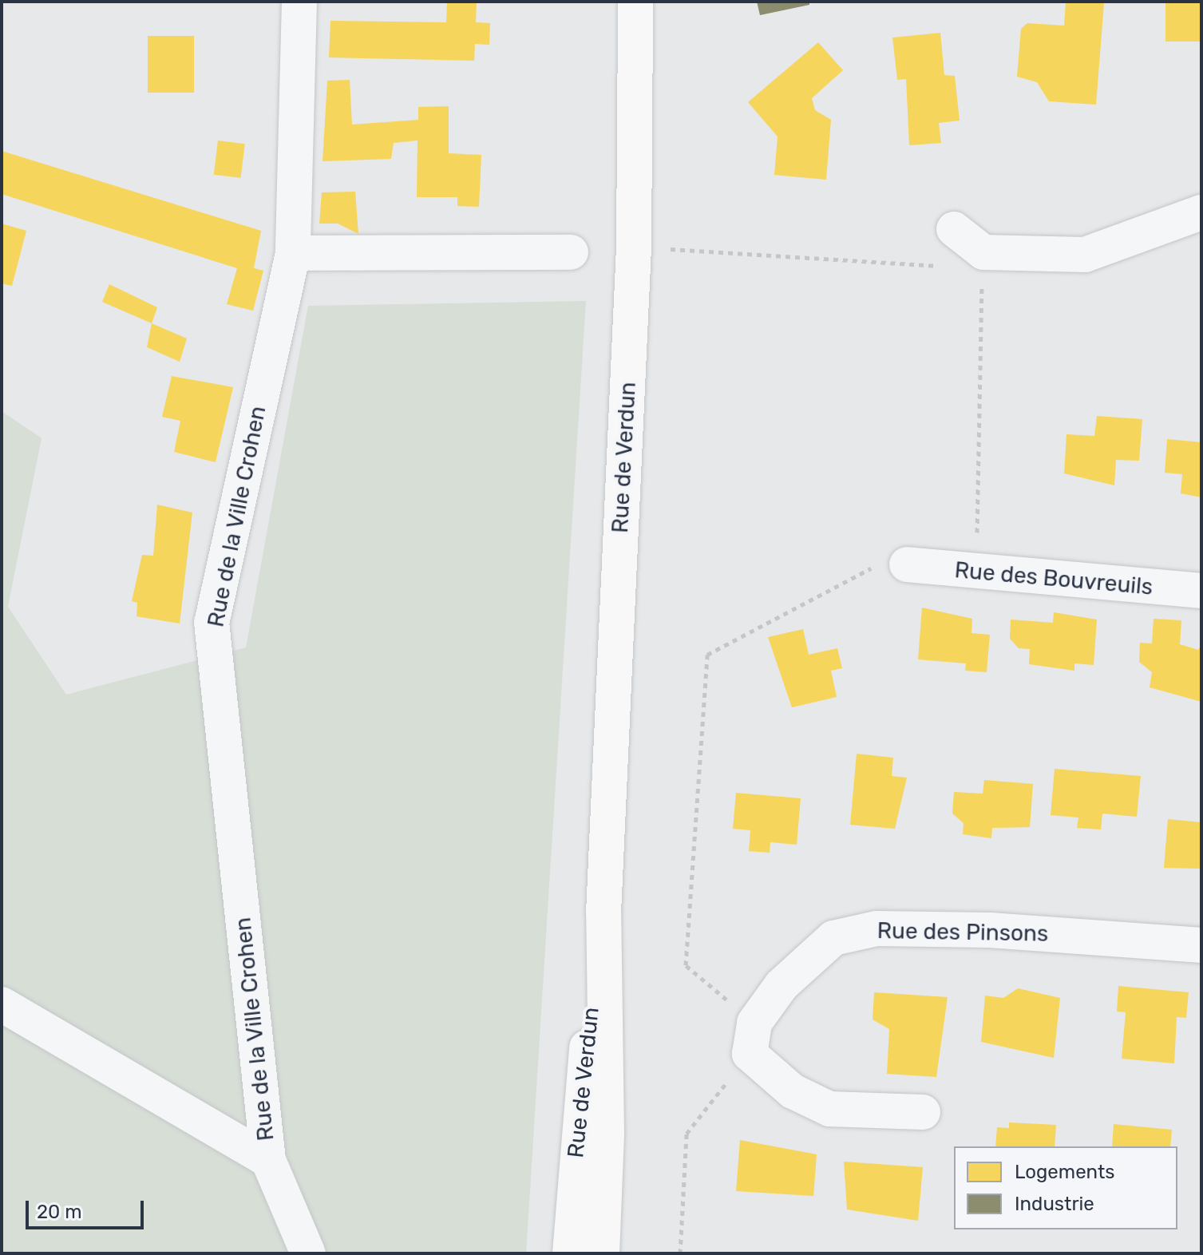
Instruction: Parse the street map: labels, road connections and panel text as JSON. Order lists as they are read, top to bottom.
{
  "streets": {
    "main road": ["Rue de Verdun"],
    "street": ["Rue de la Ville Crohen", "Rue des Bouvreuils", "Rue des Pinsons"]
  },
  "legend": ["Logements", "Industrie"],
  "scale_bar": "20 m"
}
